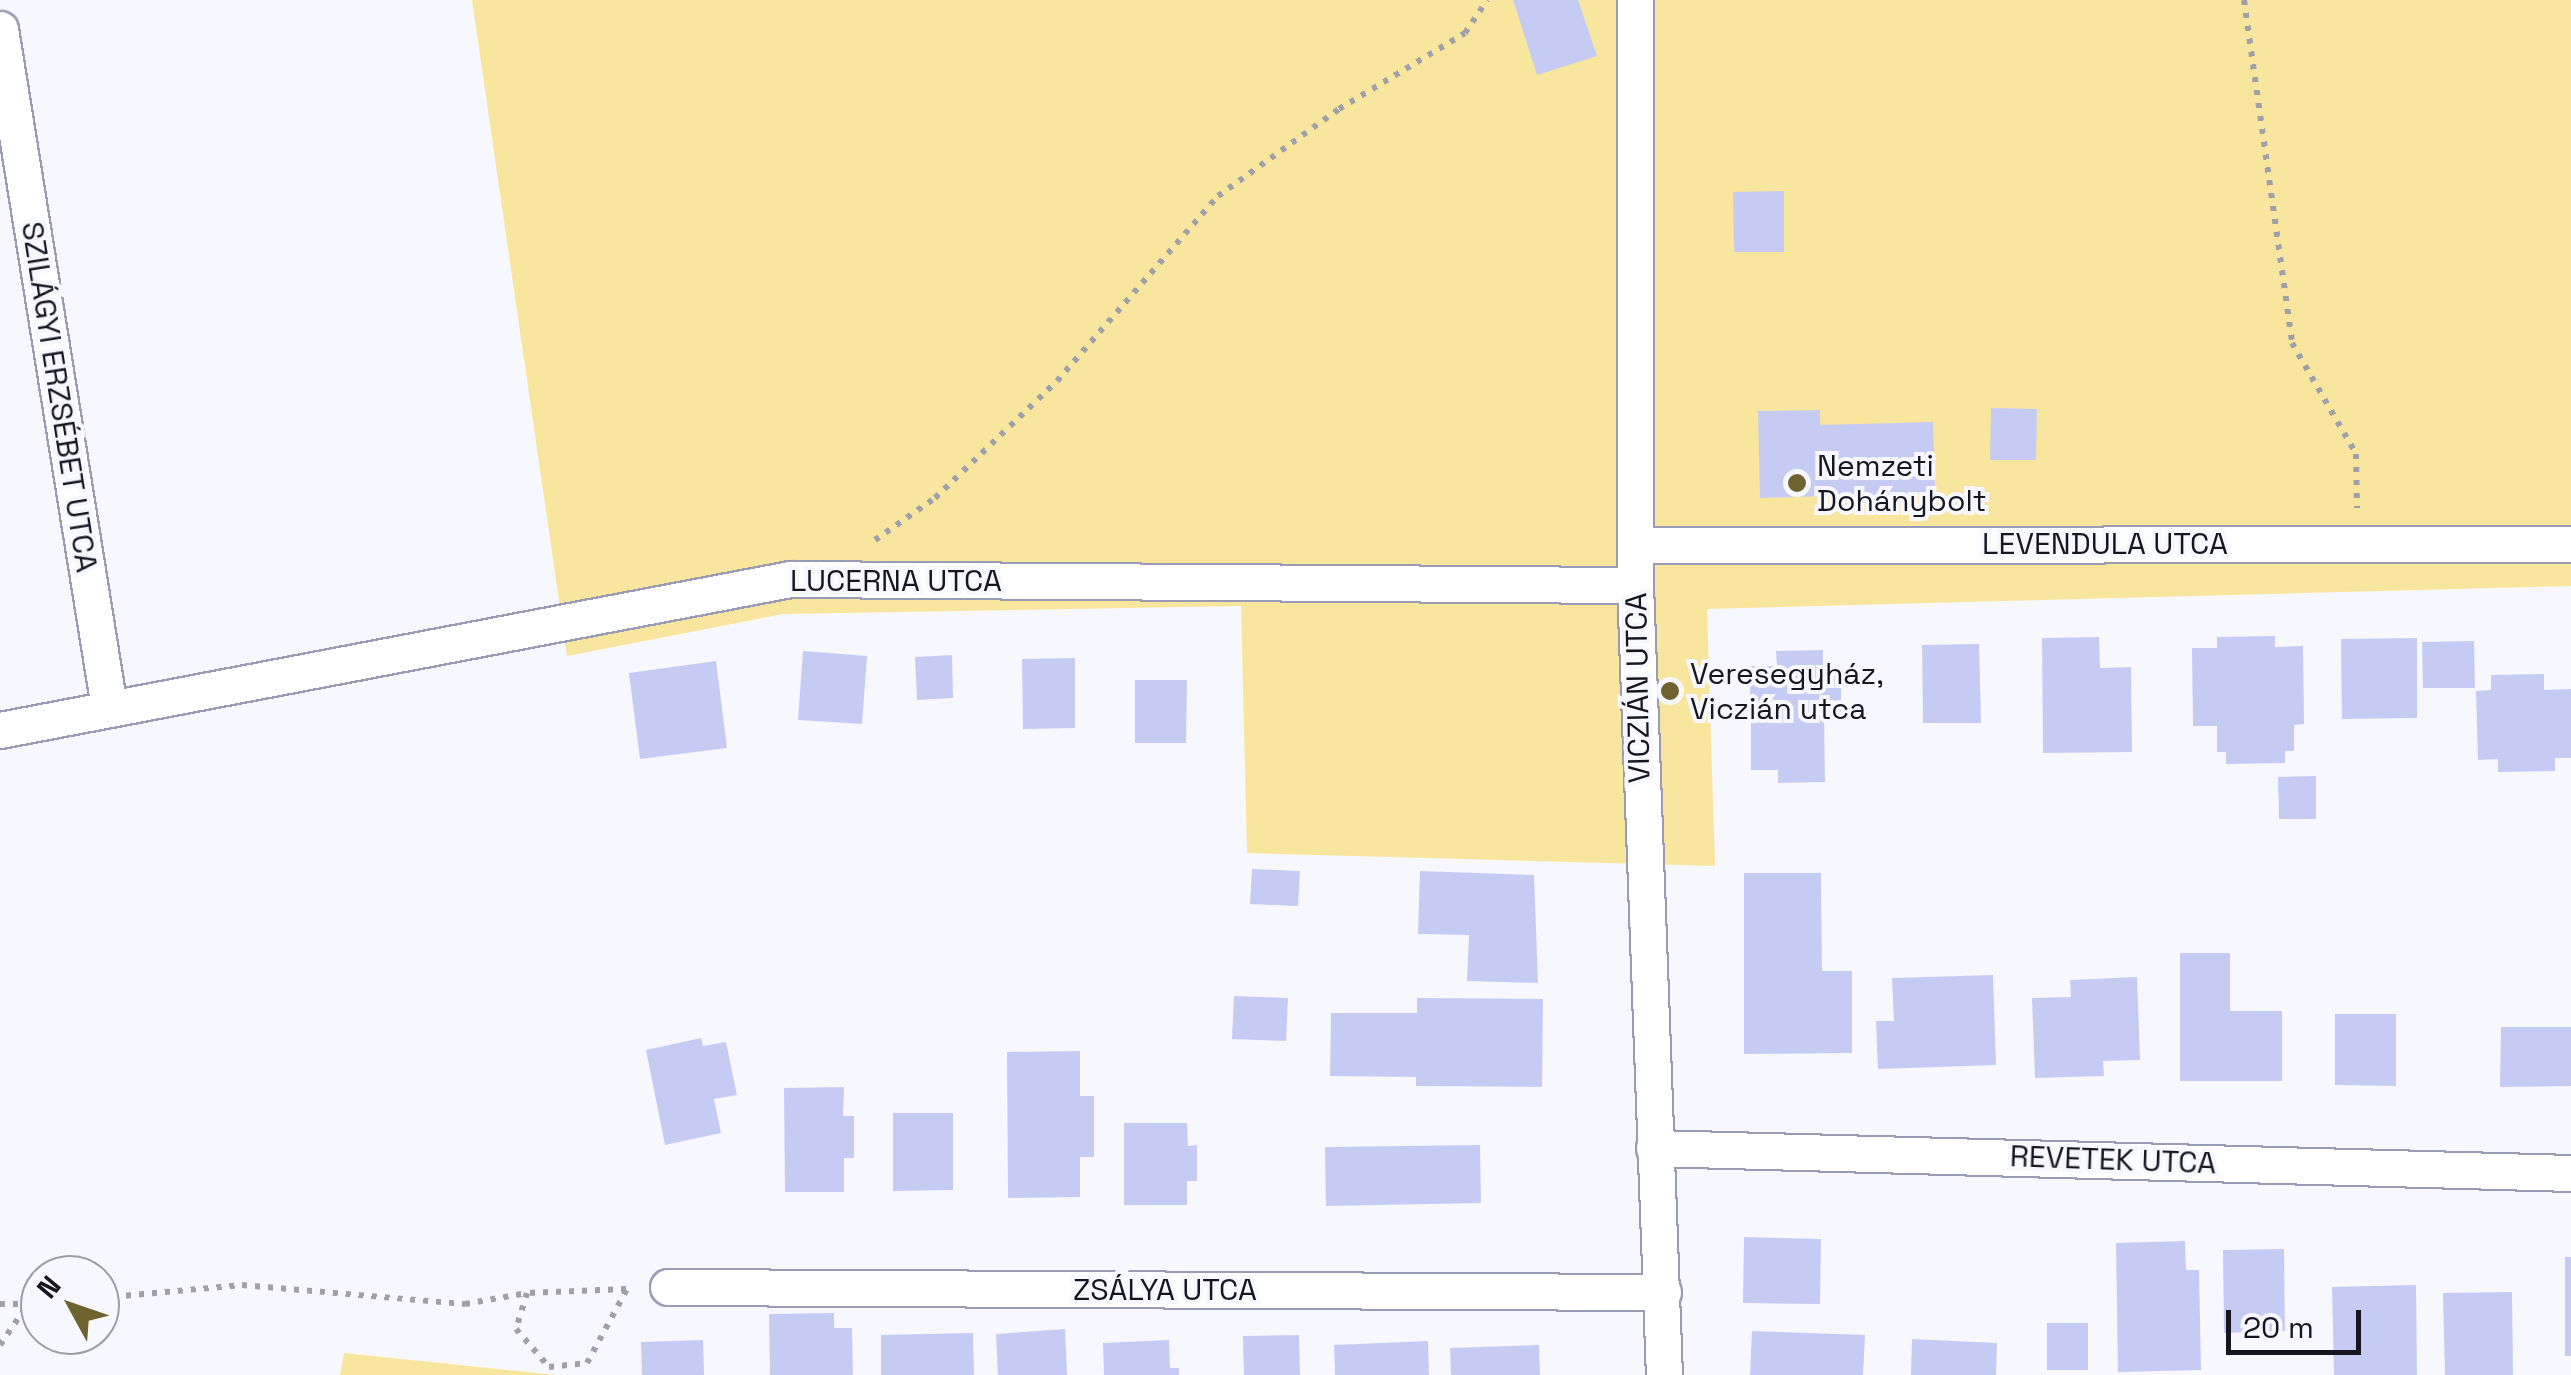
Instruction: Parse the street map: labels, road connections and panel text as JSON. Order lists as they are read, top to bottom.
{
  "streets": {
    "street": [
      "SZILÁGYI ERZSÉBET UTCA",
      "LEVENDULA UTCA",
      "LUCERNA UTCA",
      "VICZIÁN UTCA",
      "REVETEK UTCA",
      "ZSÁLYA UTCA"
    ]
  },
  "crossings": [
    ["SZILÁGYI ERZSÉBET UTCA", "LUCERNA UTCA"],
    ["LEVENDULA UTCA", "VICZIÁN UTCA"],
    ["LUCERNA UTCA", "VICZIÁN UTCA"],
    ["VICZIÁN UTCA", "REVETEK UTCA"],
    ["VICZIÁN UTCA", "ZSÁLYA UTCA"]
  ],
  "places": ["Nemzeti Dohánybolt", "Veresegyház, Viczián utca"],
  "scale_bar": "20 m",
  "north": "top left"
}
